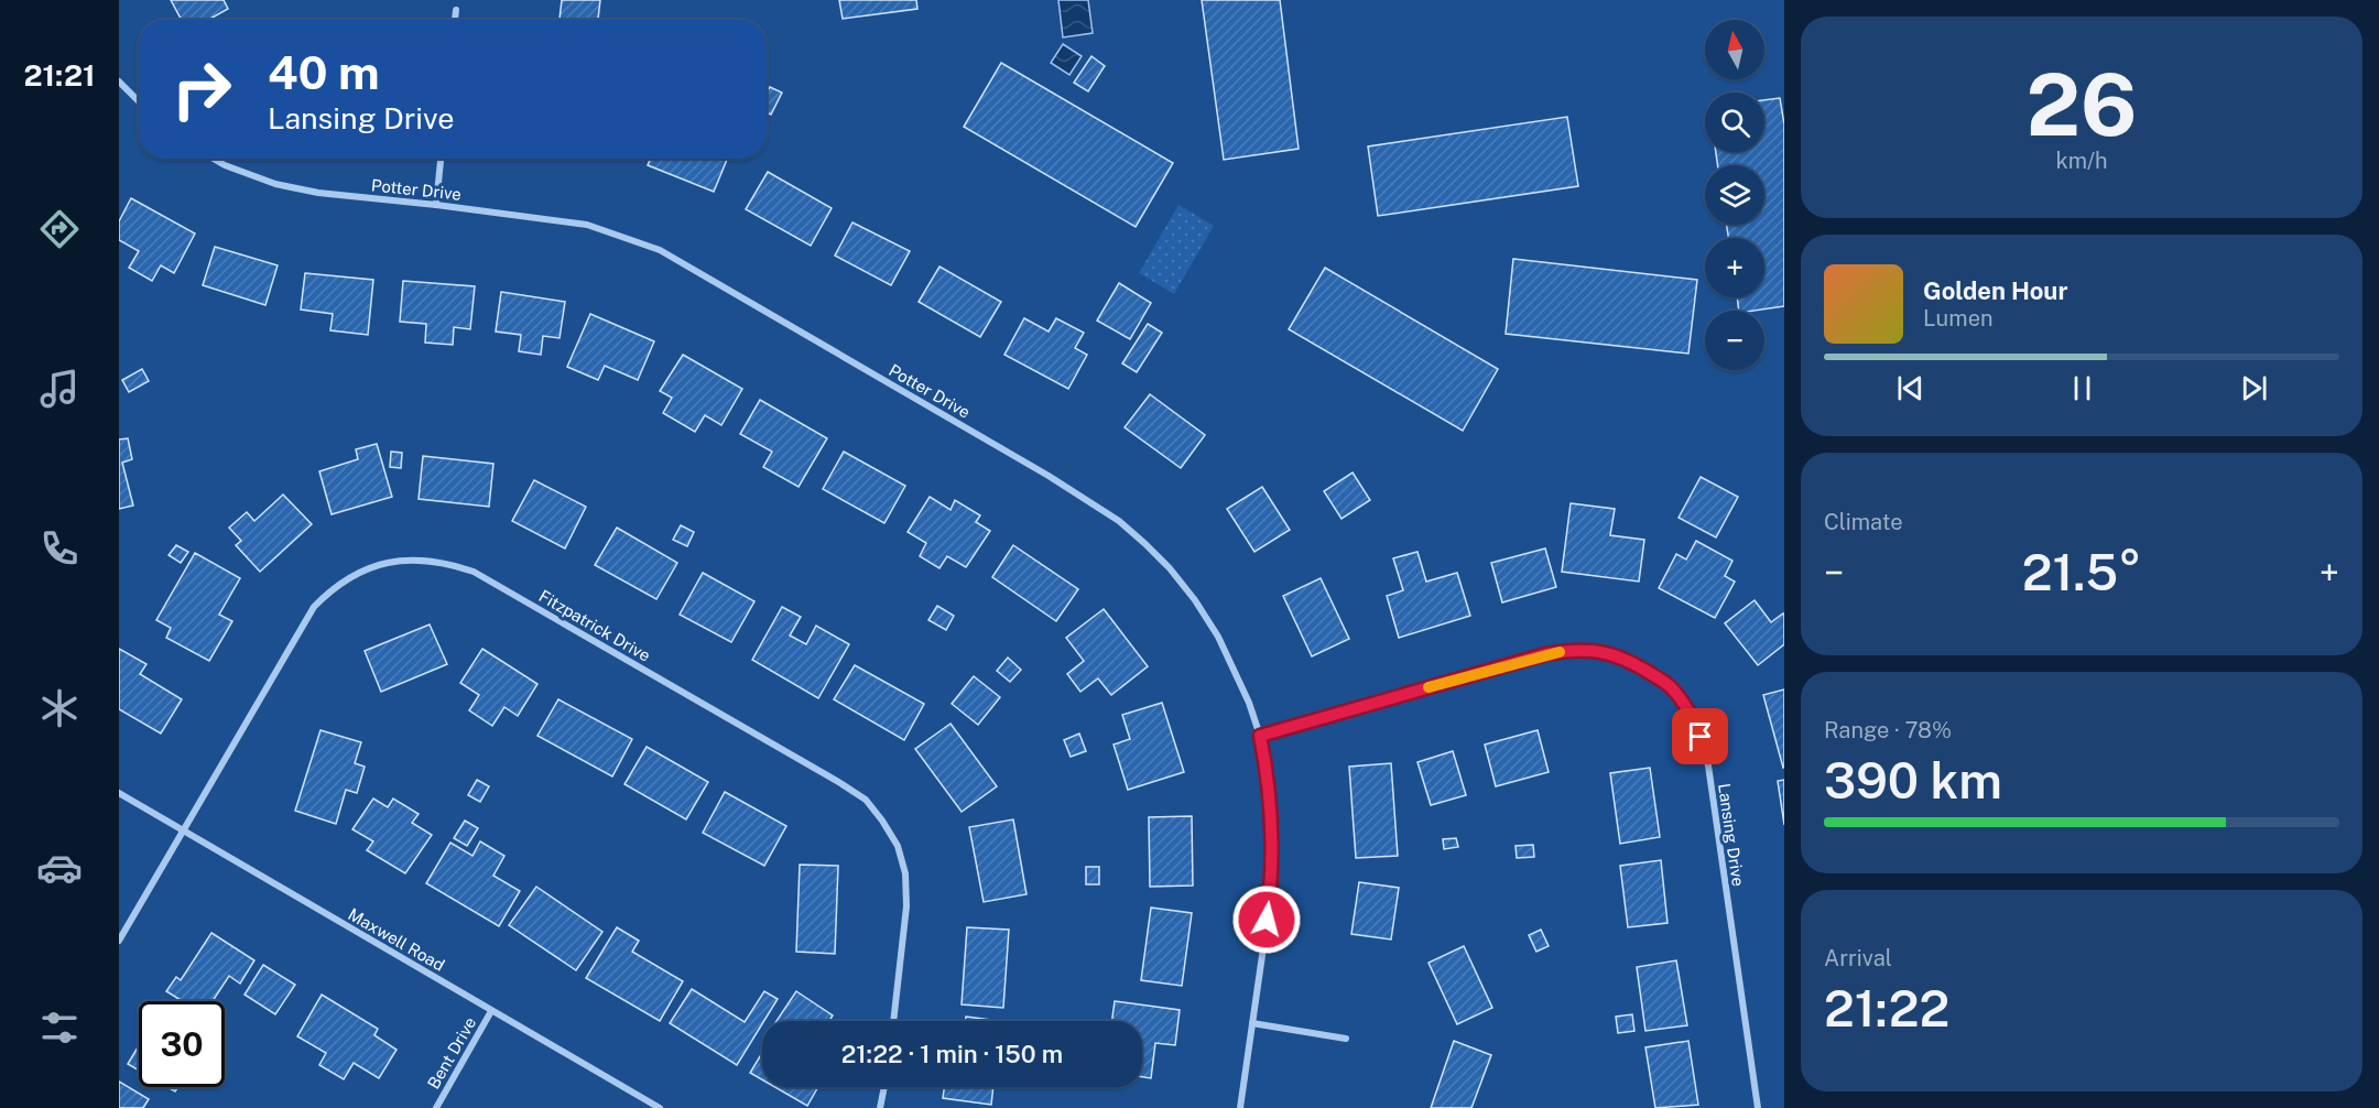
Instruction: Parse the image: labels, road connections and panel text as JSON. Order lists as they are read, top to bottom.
{
  "streets": {
    "street": [
      "Potter Drive",
      "Fitzpatrick Drive",
      "Lansing Drive",
      "Maxwell Road",
      "Bent Drive"
    ]
  },
  "crossings": [
    ["Potter Drive", "Lansing Drive"],
    ["Fitzpatrick Drive", "Maxwell Road"],
    ["Maxwell Road", "Bent Drive"]
  ],
  "north": "top",
  "page": {
    "tabs": "21:21",
    "tile": [
      ["26", "km/h"],
      "Climate",
      ["Range · 78%", "390 km"],
      ["Arrival", "21:22"]
    ],
    "map_buttons": ["+", "−"],
    "turn": ["40 m", "Lansing Drive"],
    "song": ["Golden Hour", "Lumen"],
    "heat": ["−", "21.5°", "+"],
    "limit": "30",
    "trip": "21:22 · 1 min · 150 m"
  }
}
